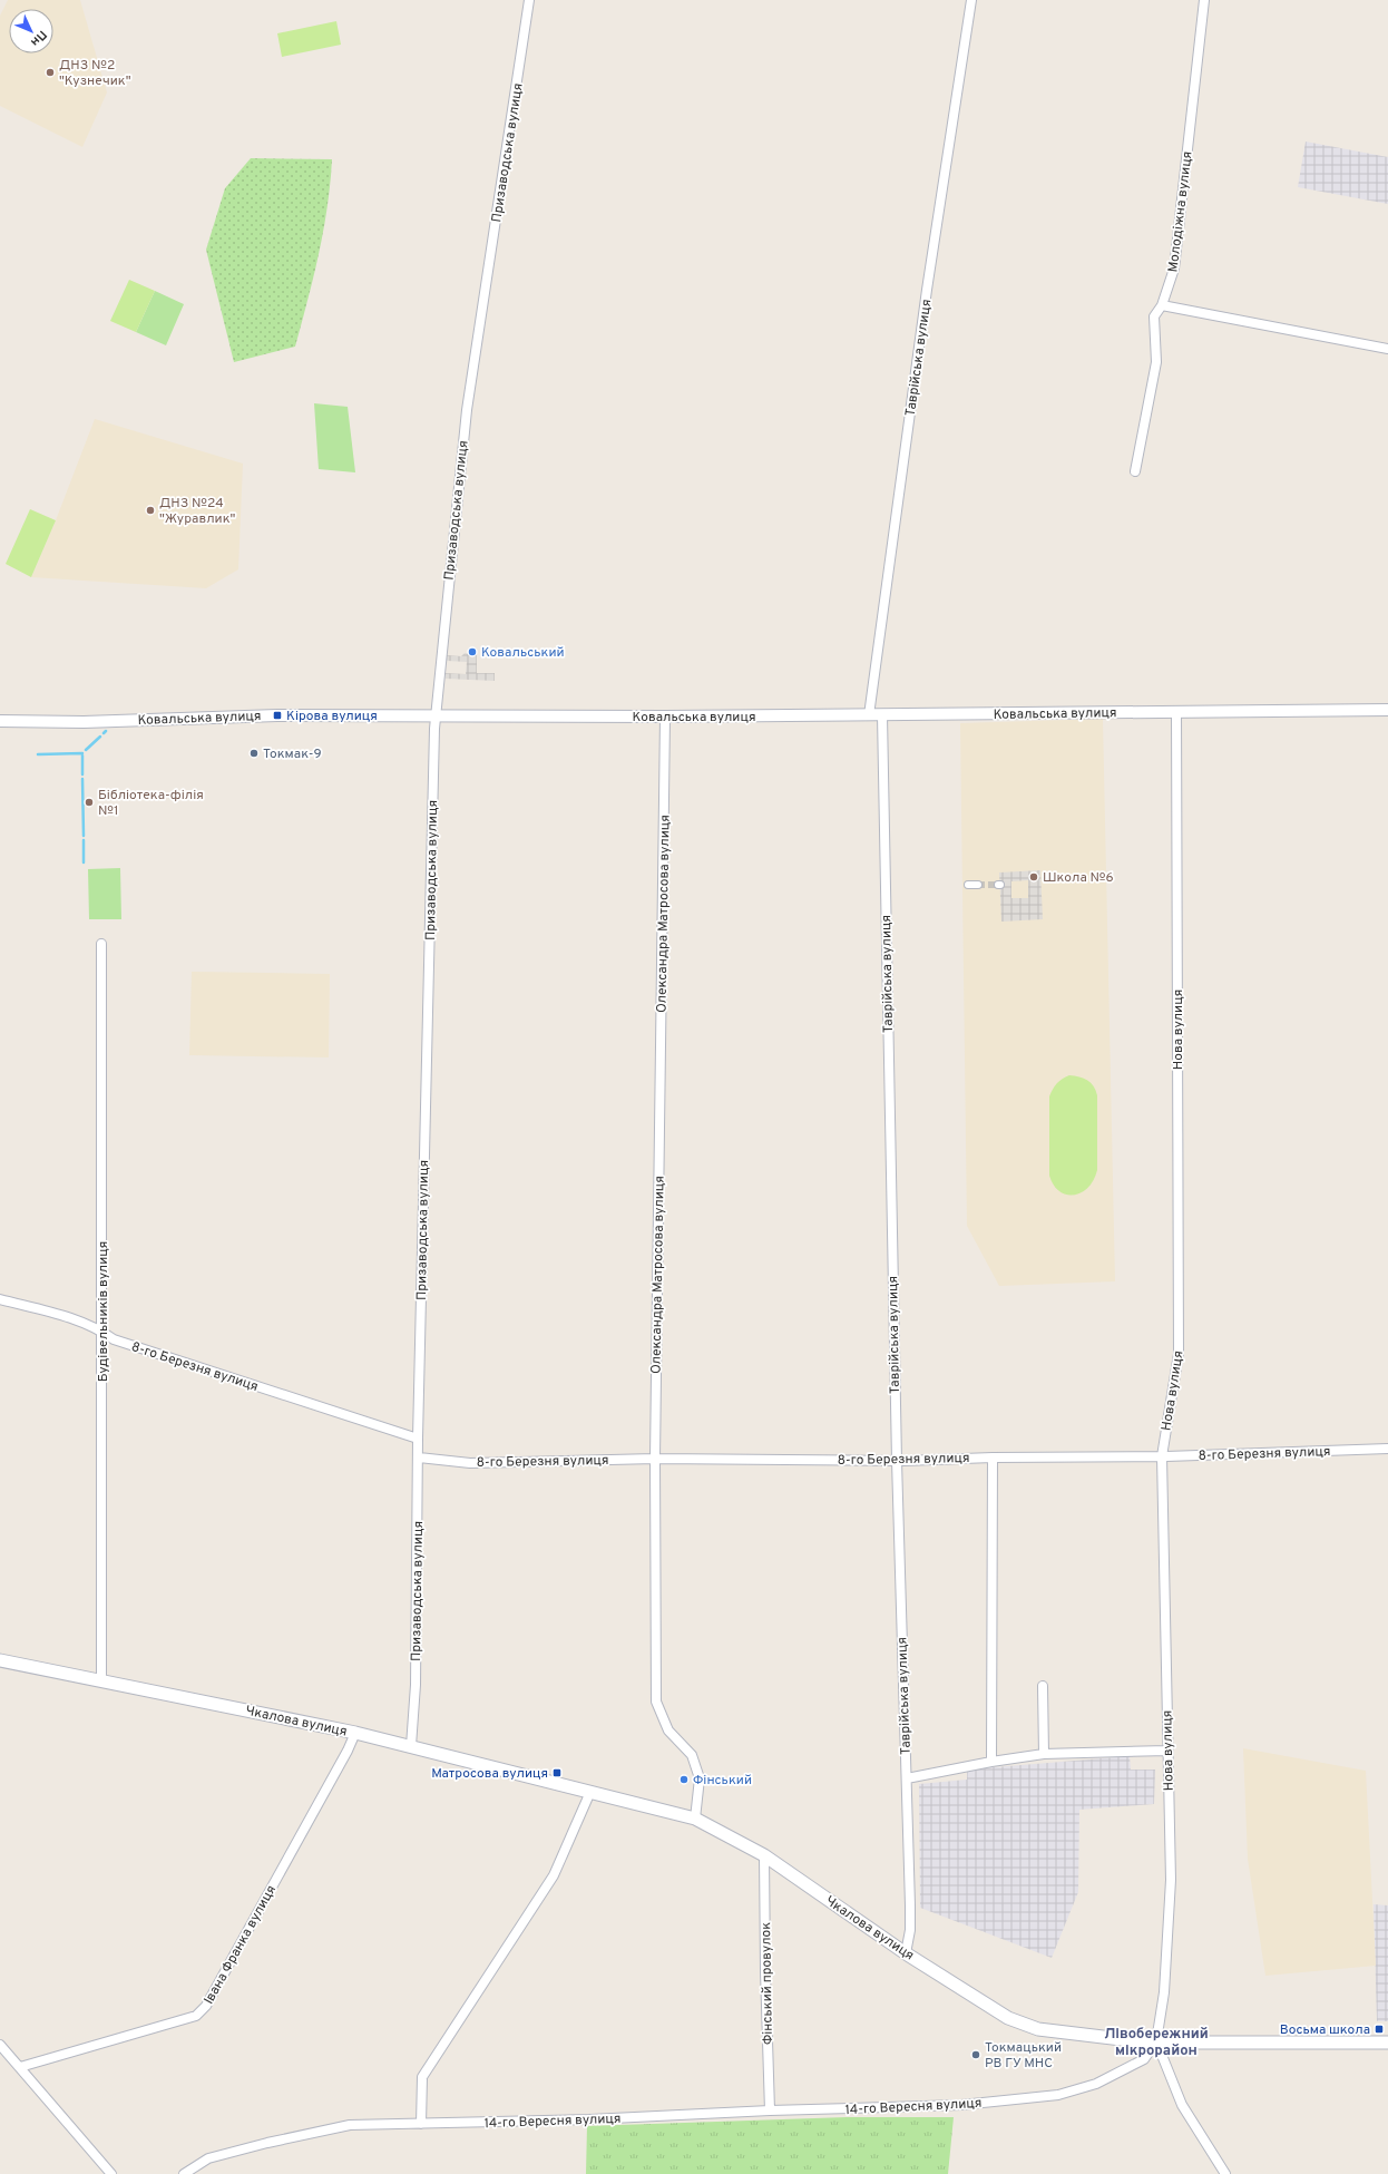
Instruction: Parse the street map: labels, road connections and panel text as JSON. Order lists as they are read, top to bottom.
{
  "streets": {
    "main road": ["Чкалова вулиця"],
    "street": [
      "Призаводська вулиця",
      "Молодіжна вулиця",
      "Таврійська вулиця",
      "Ковальська вулиця",
      "Олександра Матросова вулиця",
      "Нова вулиця",
      "Будівельників вулиця",
      "8-го Березня вулиця",
      "Івана Франка вулиця",
      "Фінський провулок",
      "14-го Вересня вулиця"
    ]
  },
  "crossings": [
    ["Призаводська вулиця", "Ковальська вулиця"],
    ["Призаводська вулиця", "8-го Березня вулиця"],
    ["Призаводська вулиця", "Чкалова вулиця"],
    ["Таврійська вулиця", "Ковальська вулиця"],
    ["Таврійська вулиця", "8-го Березня вулиця"],
    ["Таврійська вулиця", "Чкалова вулиця"],
    ["Ковальська вулиця", "Олександра Матросова вулиця"],
    ["Ковальська вулиця", "Нова вулиця"],
    ["Олександра Матросова вулиця", "8-го Березня вулиця"],
    ["Олександра Матросова вулиця", "Чкалова вулиця"],
    ["Нова вулиця", "8-го Березня вулиця"],
    ["Нова вулиця", "Чкалова вулиця"],
    ["Нова вулиця", "14-го Вересня вулиця"],
    ["Будівельників вулиця", "8-го Березня вулиця"],
    ["Будівельників вулиця", "Чкалова вулиця"],
    ["Чкалова вулиця", "Івана Франка вулиця"],
    ["Чкалова вулиця", "Фінський провулок"],
    ["Чкалова вулиця", "14-го Вересня вулиця"],
    ["Фінський провулок", "14-го Вересня вулиця"]
  ],
  "districts": ["Лівобережний мікрорайон"],
  "places": {
    "other": [
      "ДНЗ №2 \"Кузнечик\"",
      "ДНЗ №24 \"Журавлик\"",
      "Ковальський",
      "Токмак-9",
      "Бібліотека-філія №1",
      "Школа №6",
      "Фінський",
      "Токмацький РВ ГУ МНС"
    ],
    "transit": ["Кірова вулиця", "Матросова вулиця", "Восьма школа"]
  },
  "north": "bottom right"
}
